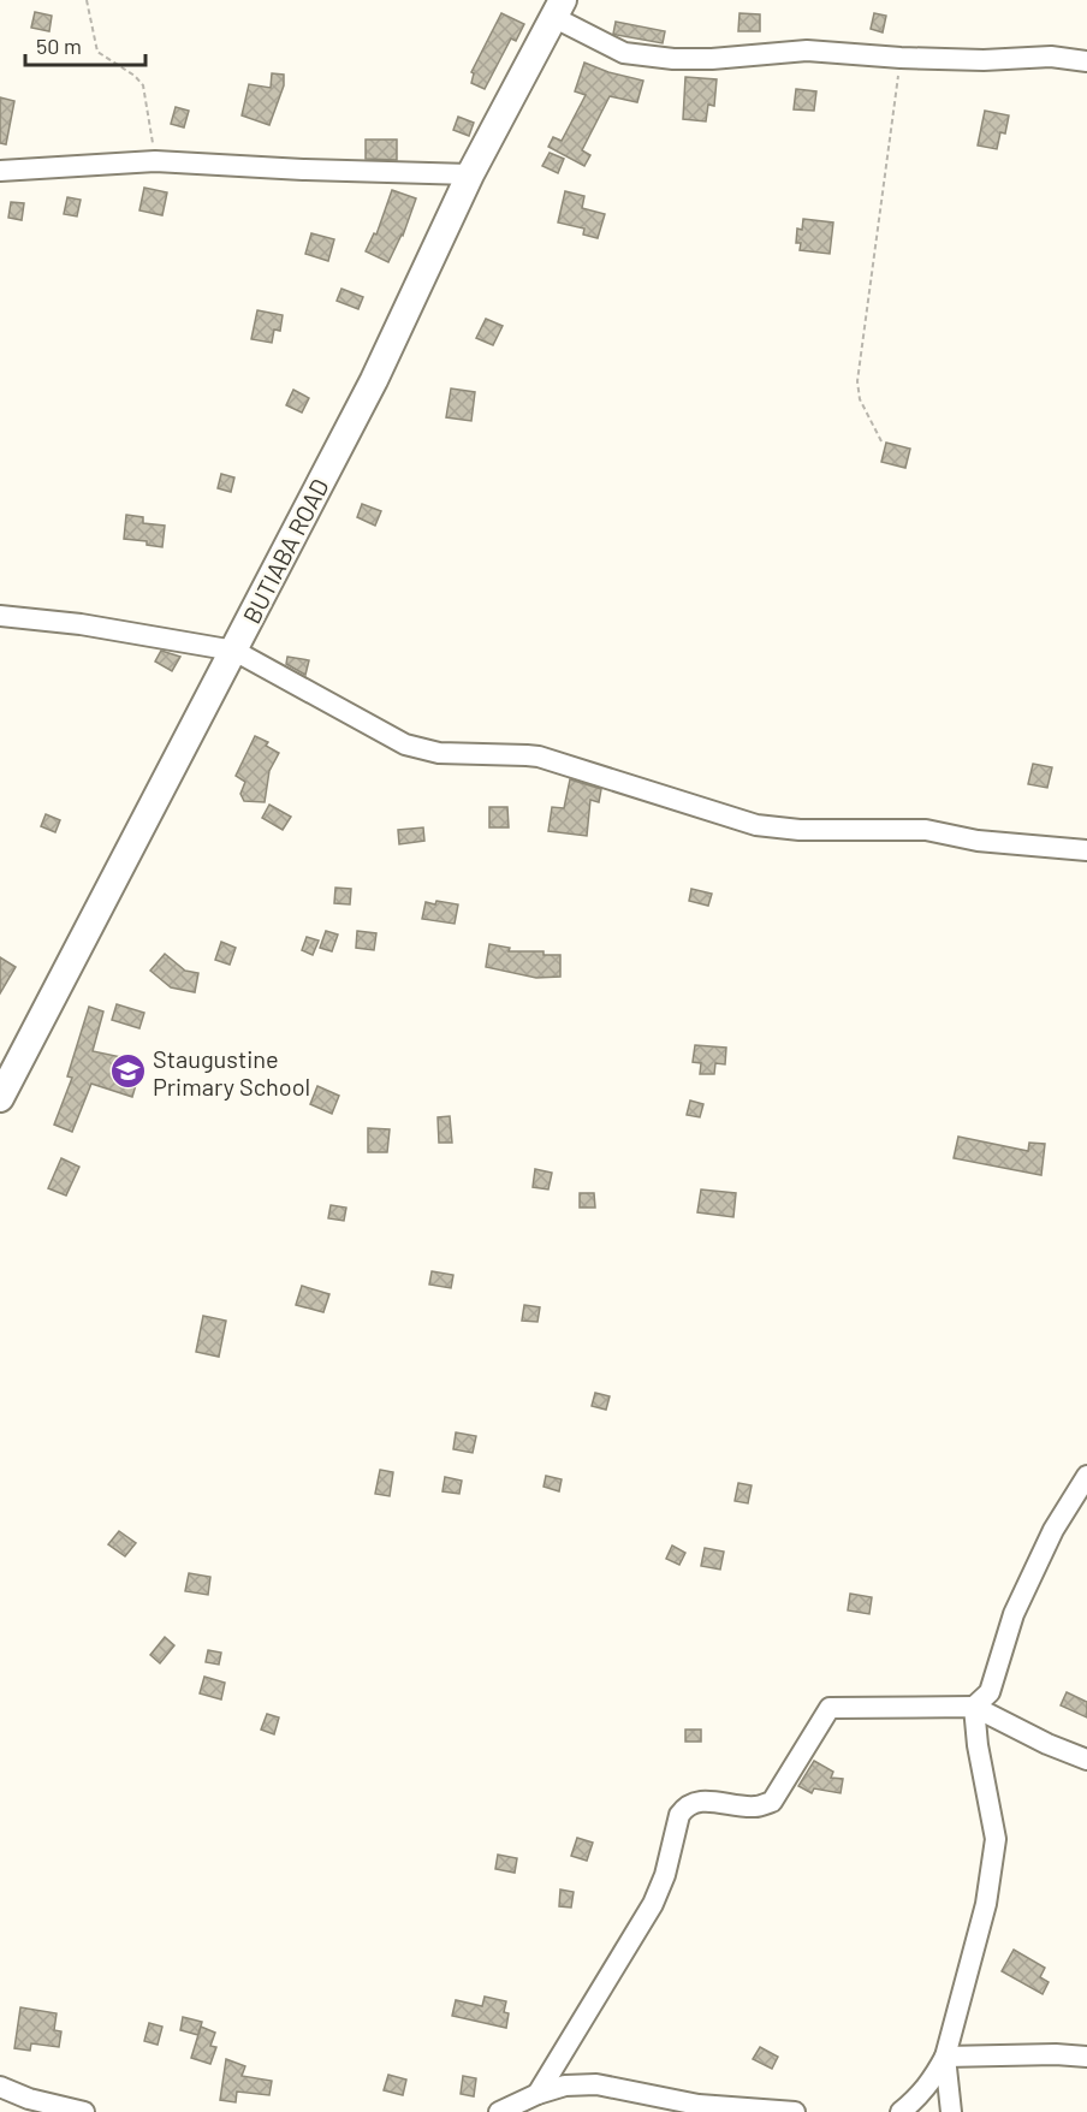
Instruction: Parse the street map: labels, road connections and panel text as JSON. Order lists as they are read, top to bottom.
{
  "streets": {
    "main road": ["BUTIABA ROAD"]
  },
  "places": {
    "school or university": ["Staugustine Primary School"]
  },
  "scale_bar": "50 m"
}
